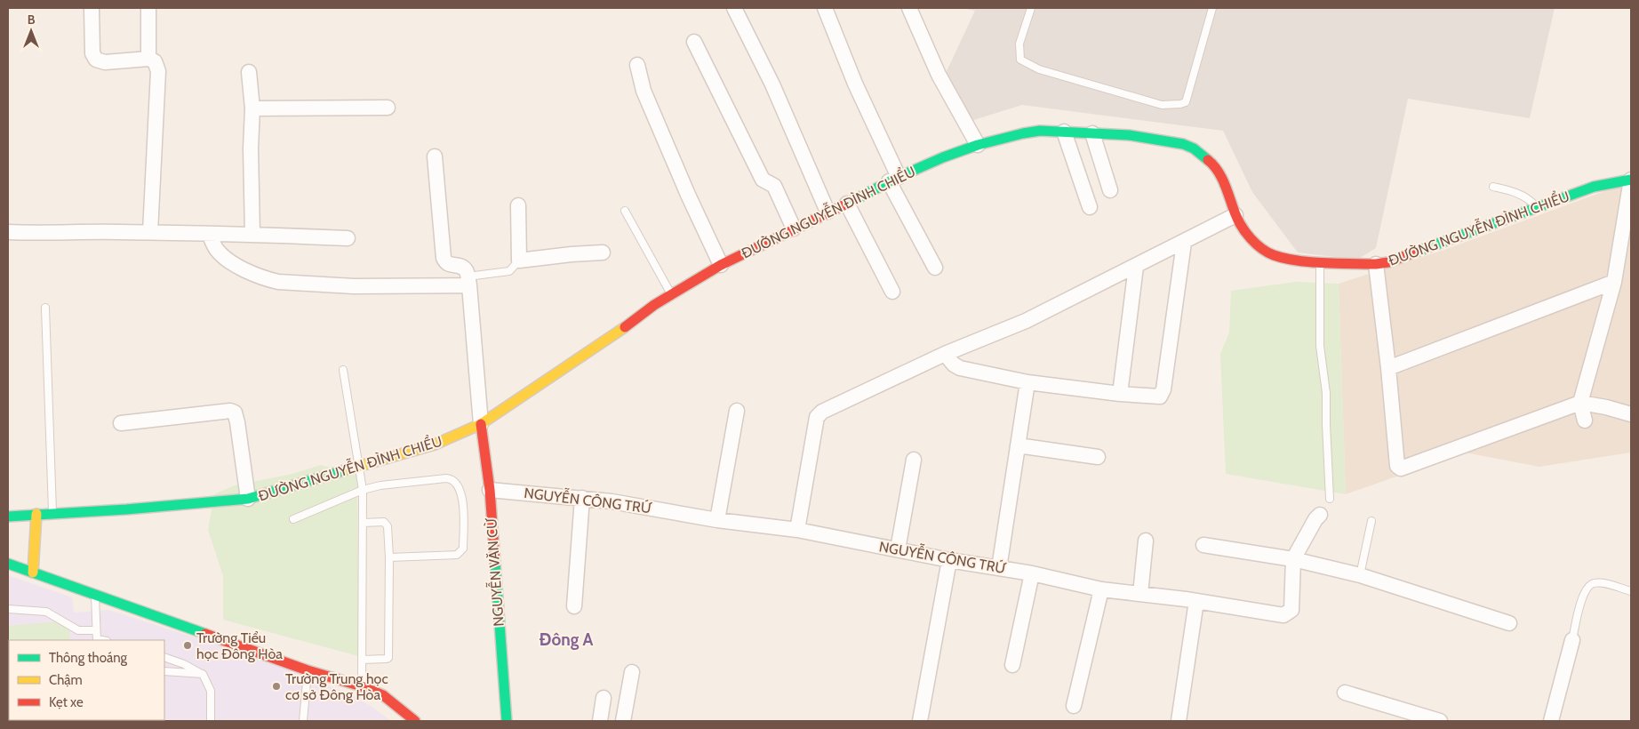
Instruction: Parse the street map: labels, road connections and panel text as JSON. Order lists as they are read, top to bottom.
{
  "streets": {
    "street": ["ĐƯỜNG NGUYỄN ĐÌNH CHIỂU", "NGUYỄN CÔNG TRỨ", "NGUYỄN VĂN CỪ"]
  },
  "crossings": [
    ["ĐƯỜNG NGUYỄN ĐÌNH CHIỂU", "NGUYỄN VĂN CỪ"],
    ["NGUYỄN CÔNG TRỨ", "NGUYỄN VĂN CỪ"]
  ],
  "districts": ["Đông A"],
  "places": ["Trường Tiểu học Đông Hòa", "Trường Trung học cơ sở Đông Hòa"],
  "legend": ["Thông thoáng", "Chậm", "Kẹt xe"],
  "north": "top"
}
